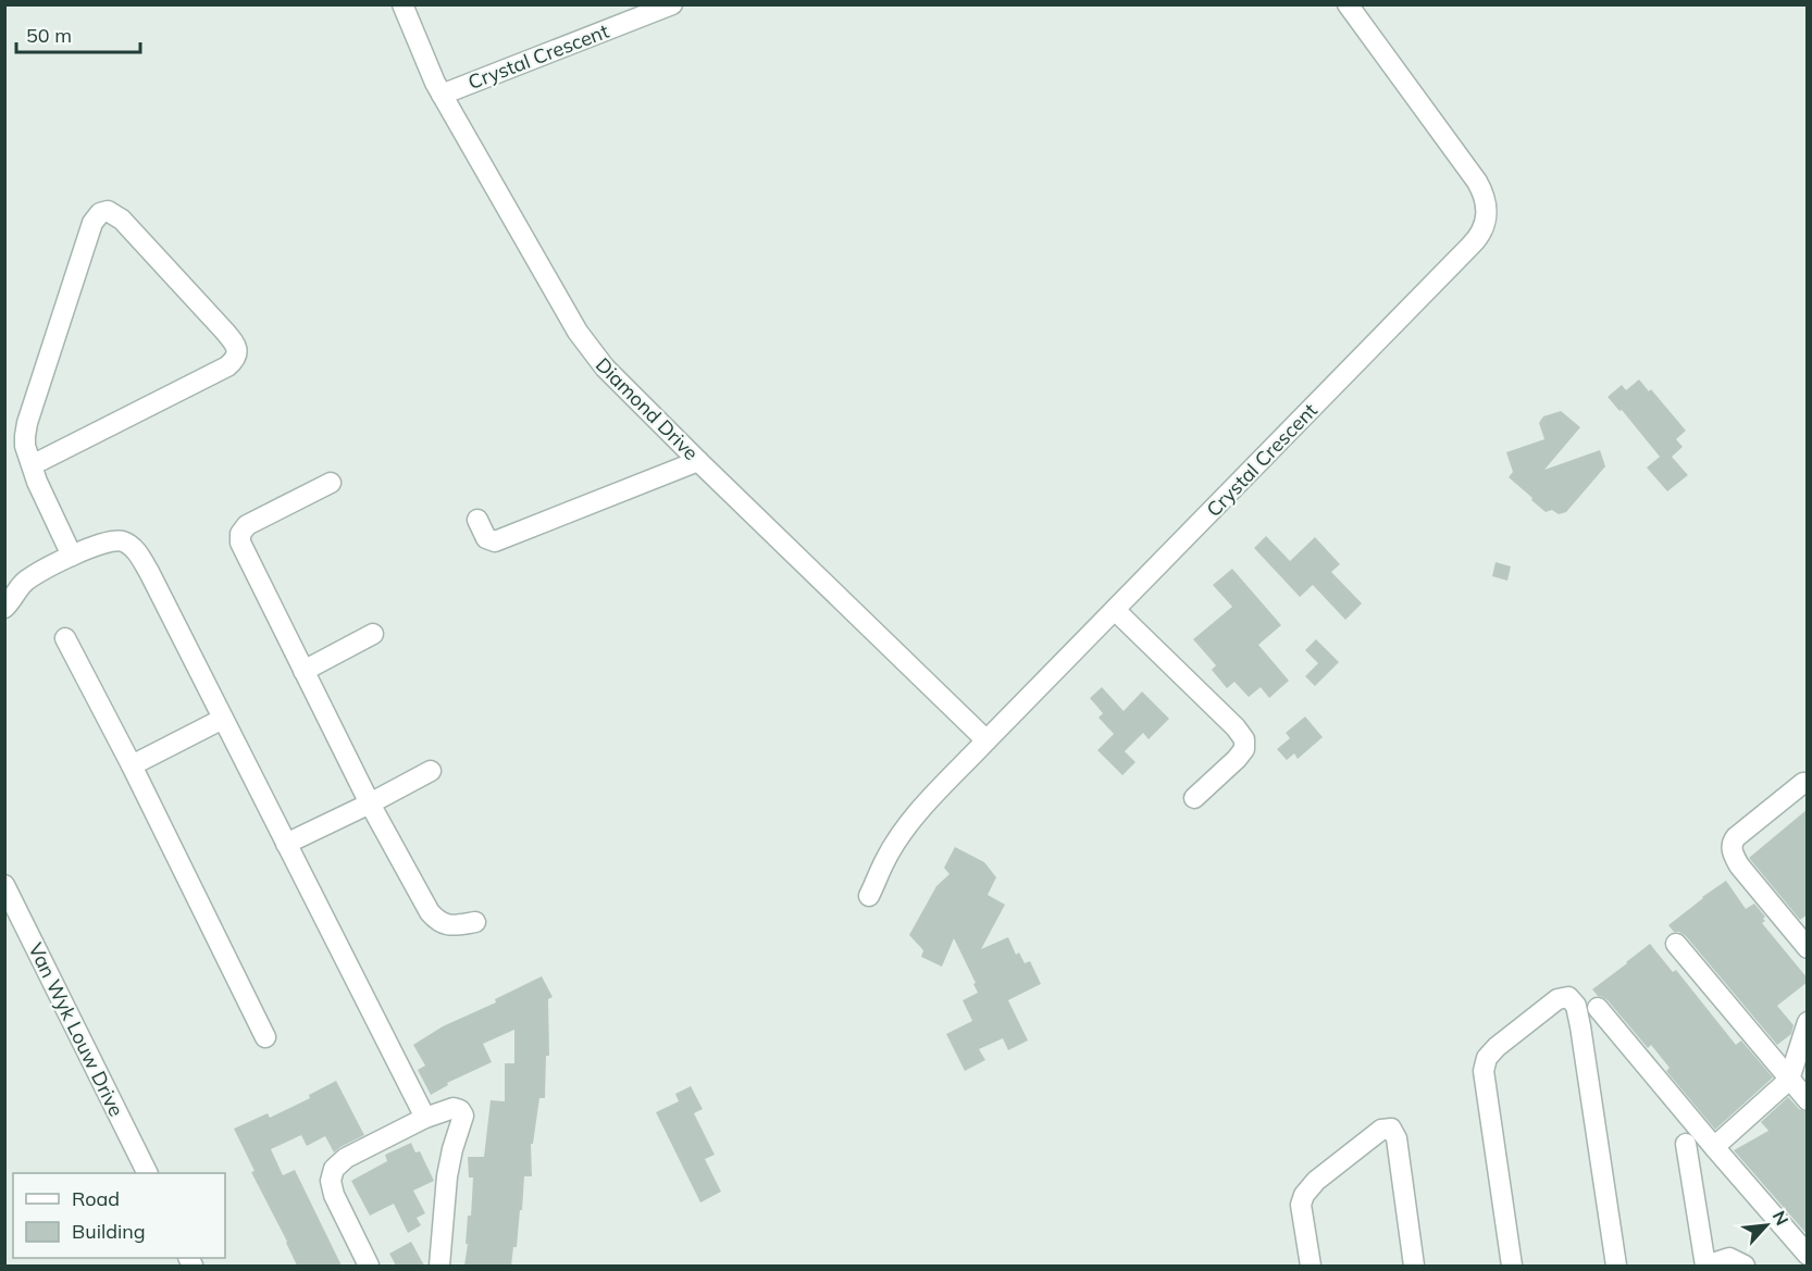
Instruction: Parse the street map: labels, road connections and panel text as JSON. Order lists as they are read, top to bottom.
{
  "streets": {
    "street": ["Crystal Crescent", "Diamond Drive", "Van Wyk Louw Drive"]
  },
  "crossings": [
    ["Crystal Crescent", "Diamond Drive"]
  ],
  "legend": ["Road", "Building"],
  "scale_bar": "50 m",
  "north": "top right"
}
